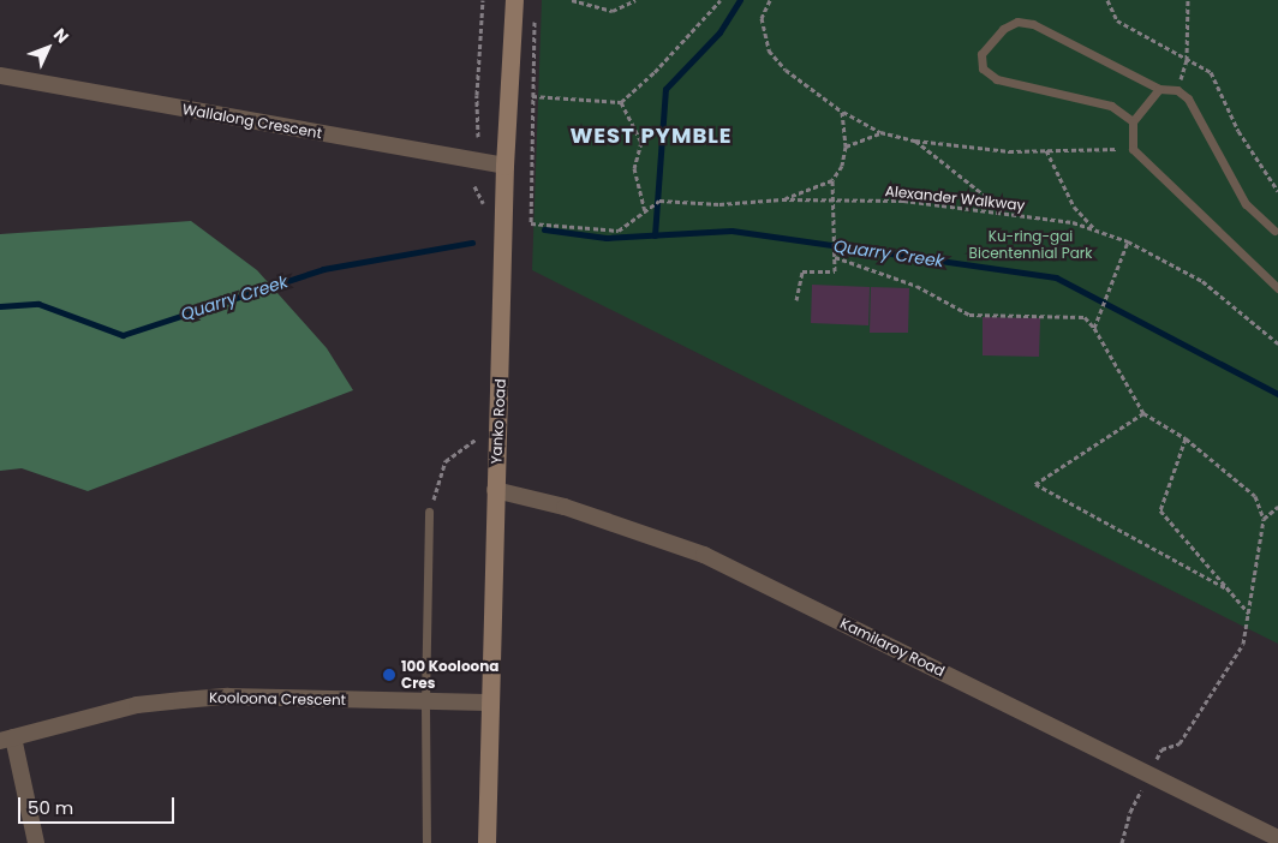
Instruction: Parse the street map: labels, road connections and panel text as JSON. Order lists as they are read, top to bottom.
{
  "streets": {
    "main road": ["Yanko Road"],
    "street": ["Wallalong Crescent", "Kamilaroy Road", "Kooloona Crescent"],
    "path": ["Alexander Walkway"]
  },
  "crossings": [
    ["Wallalong Crescent", "Yanko Road"],
    ["Yanko Road", "Kamilaroy Road"],
    ["Yanko Road", "Kooloona Crescent"]
  ],
  "districts": ["WEST PYMBLE"],
  "water": ["Quarry Creek"],
  "parks": ["Ku-ring-gai Bicentennial Park"],
  "places": ["100 Kooloona Cres"],
  "scale_bar": "50 m",
  "north": "top right"
}
